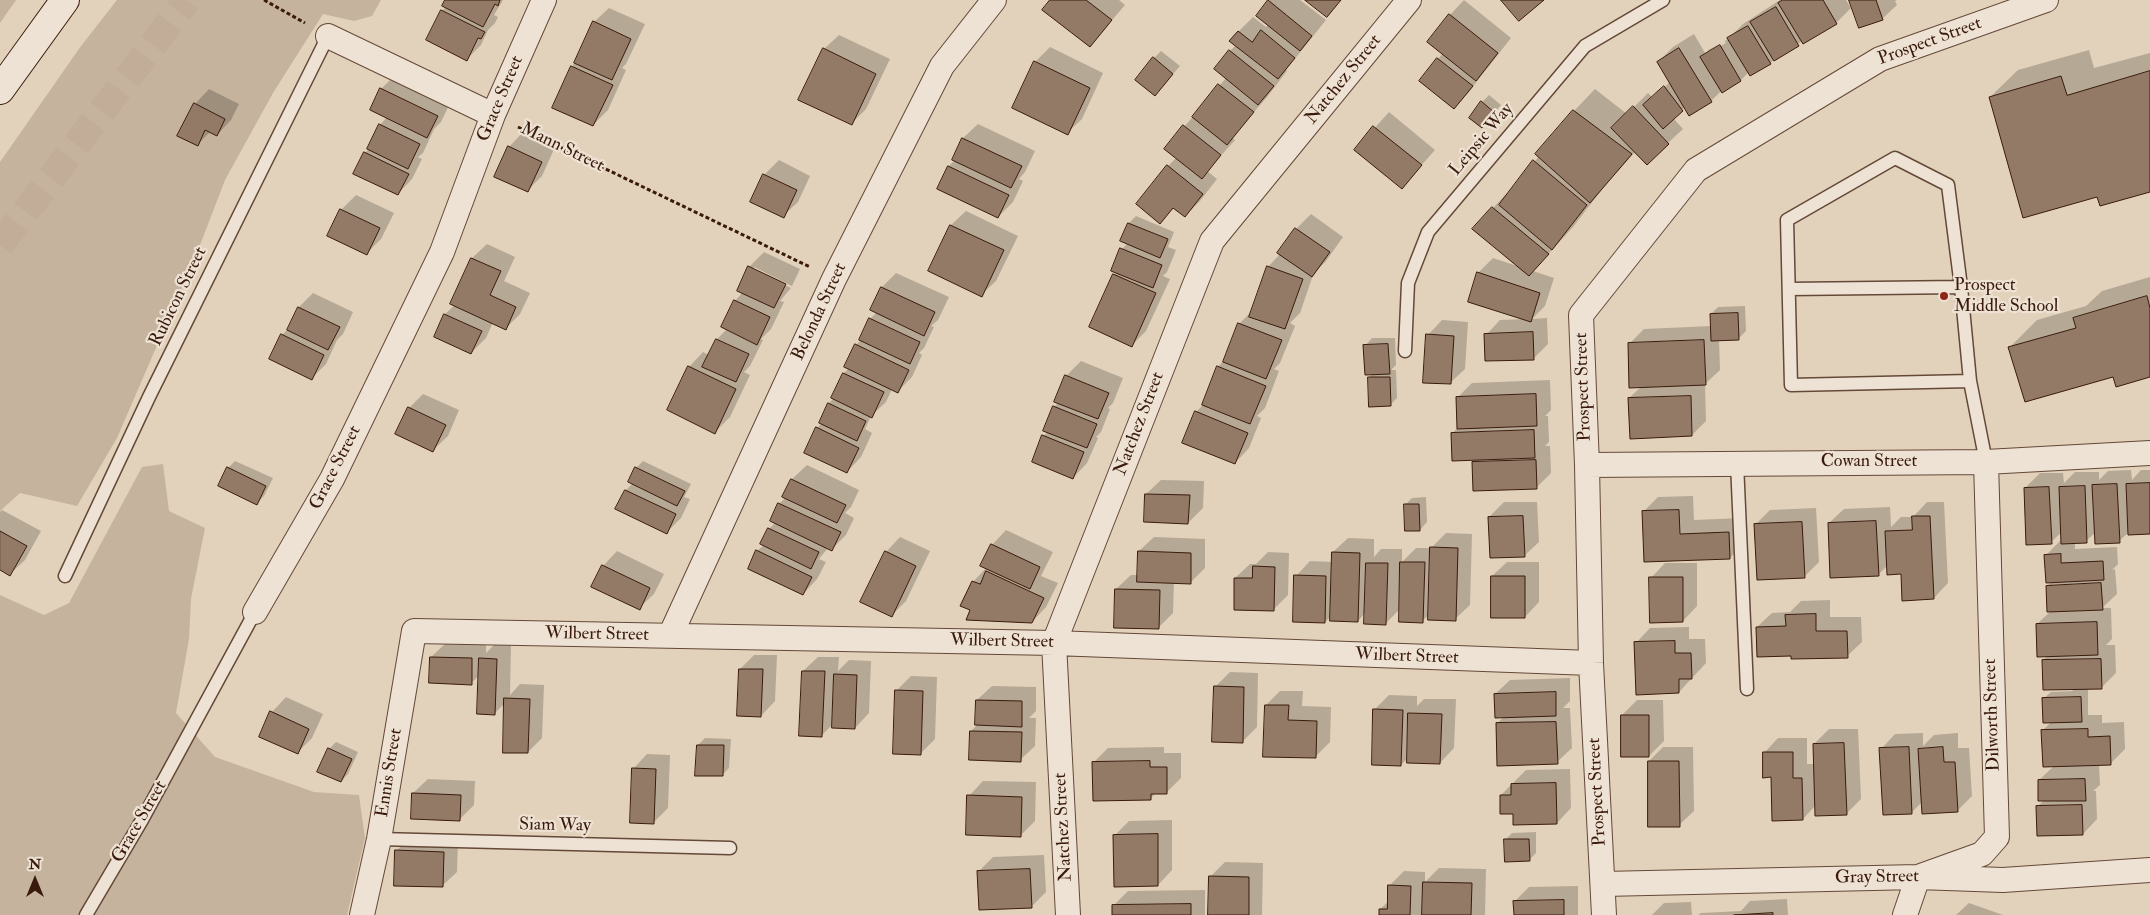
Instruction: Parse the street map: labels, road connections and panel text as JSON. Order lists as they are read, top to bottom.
{
  "streets": {
    "street": [
      "Prospect Street",
      "Natchez Street",
      "Grace Street",
      "Belonda Street",
      "Cowan Street",
      "Wilbert Street",
      "Dilworth Street",
      "Ennis Street",
      "Gray Street"
    ],
    "lane": ["Leipsic Way", "Rubicon Street", "Siam Way"],
    "path": ["Mann Street"]
  },
  "crossings": [
    ["Prospect Street", "Cowan Street"],
    ["Prospect Street", "Wilbert Street"],
    ["Prospect Street", "Gray Street"],
    ["Natchez Street", "Wilbert Street"],
    ["Grace Street", "Mann Street"],
    ["Mann Street", "Belonda Street"],
    ["Belonda Street", "Wilbert Street"],
    ["Cowan Street", "Dilworth Street"],
    ["Wilbert Street", "Ennis Street"],
    ["Dilworth Street", "Gray Street"],
    ["Ennis Street", "Siam Way"]
  ],
  "places": ["Prospect Middle School"],
  "north": "top"
}
